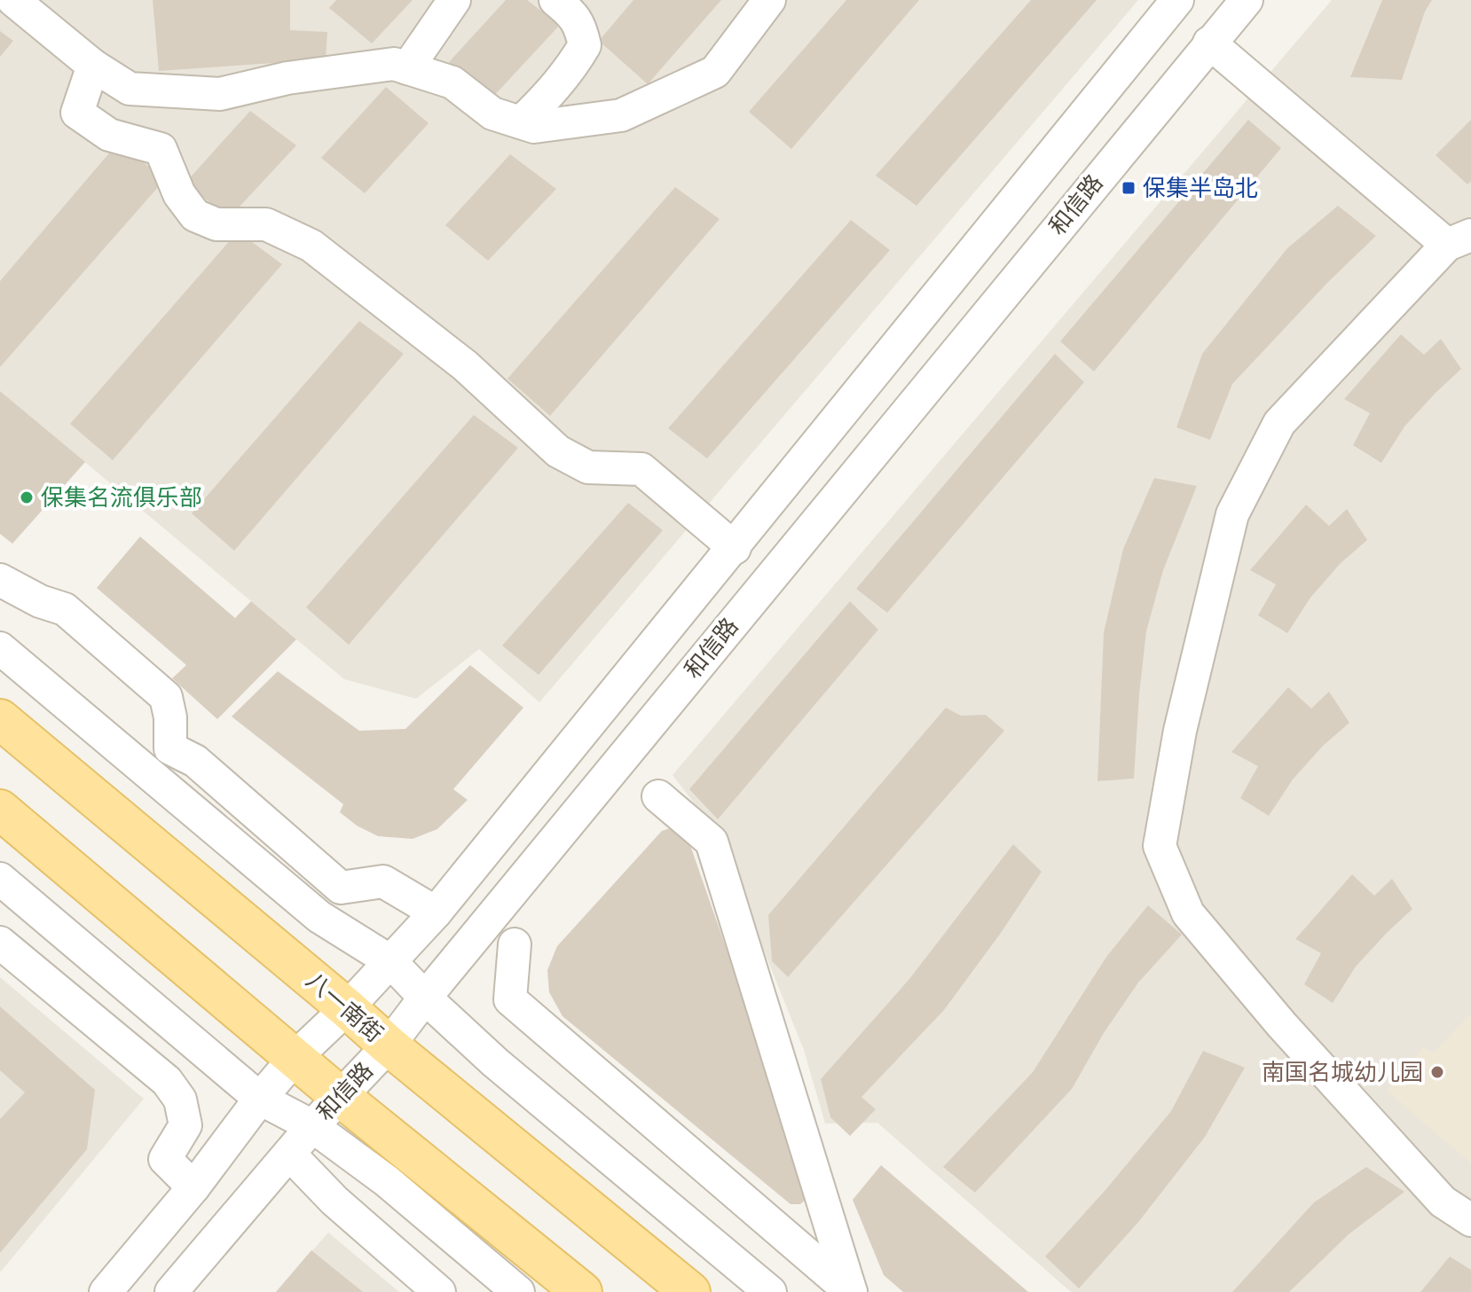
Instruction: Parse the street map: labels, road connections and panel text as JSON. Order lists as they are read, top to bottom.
{
  "streets": {
    "main road": ["八一南街"],
    "street": ["和信路"]
  },
  "crossings": [
    ["和信路", "八一南街"]
  ],
  "places": {
    "transit": ["保集半岛北"],
    "other": ["保集名流俱乐部", "南国名城幼儿园"]
  }
}
